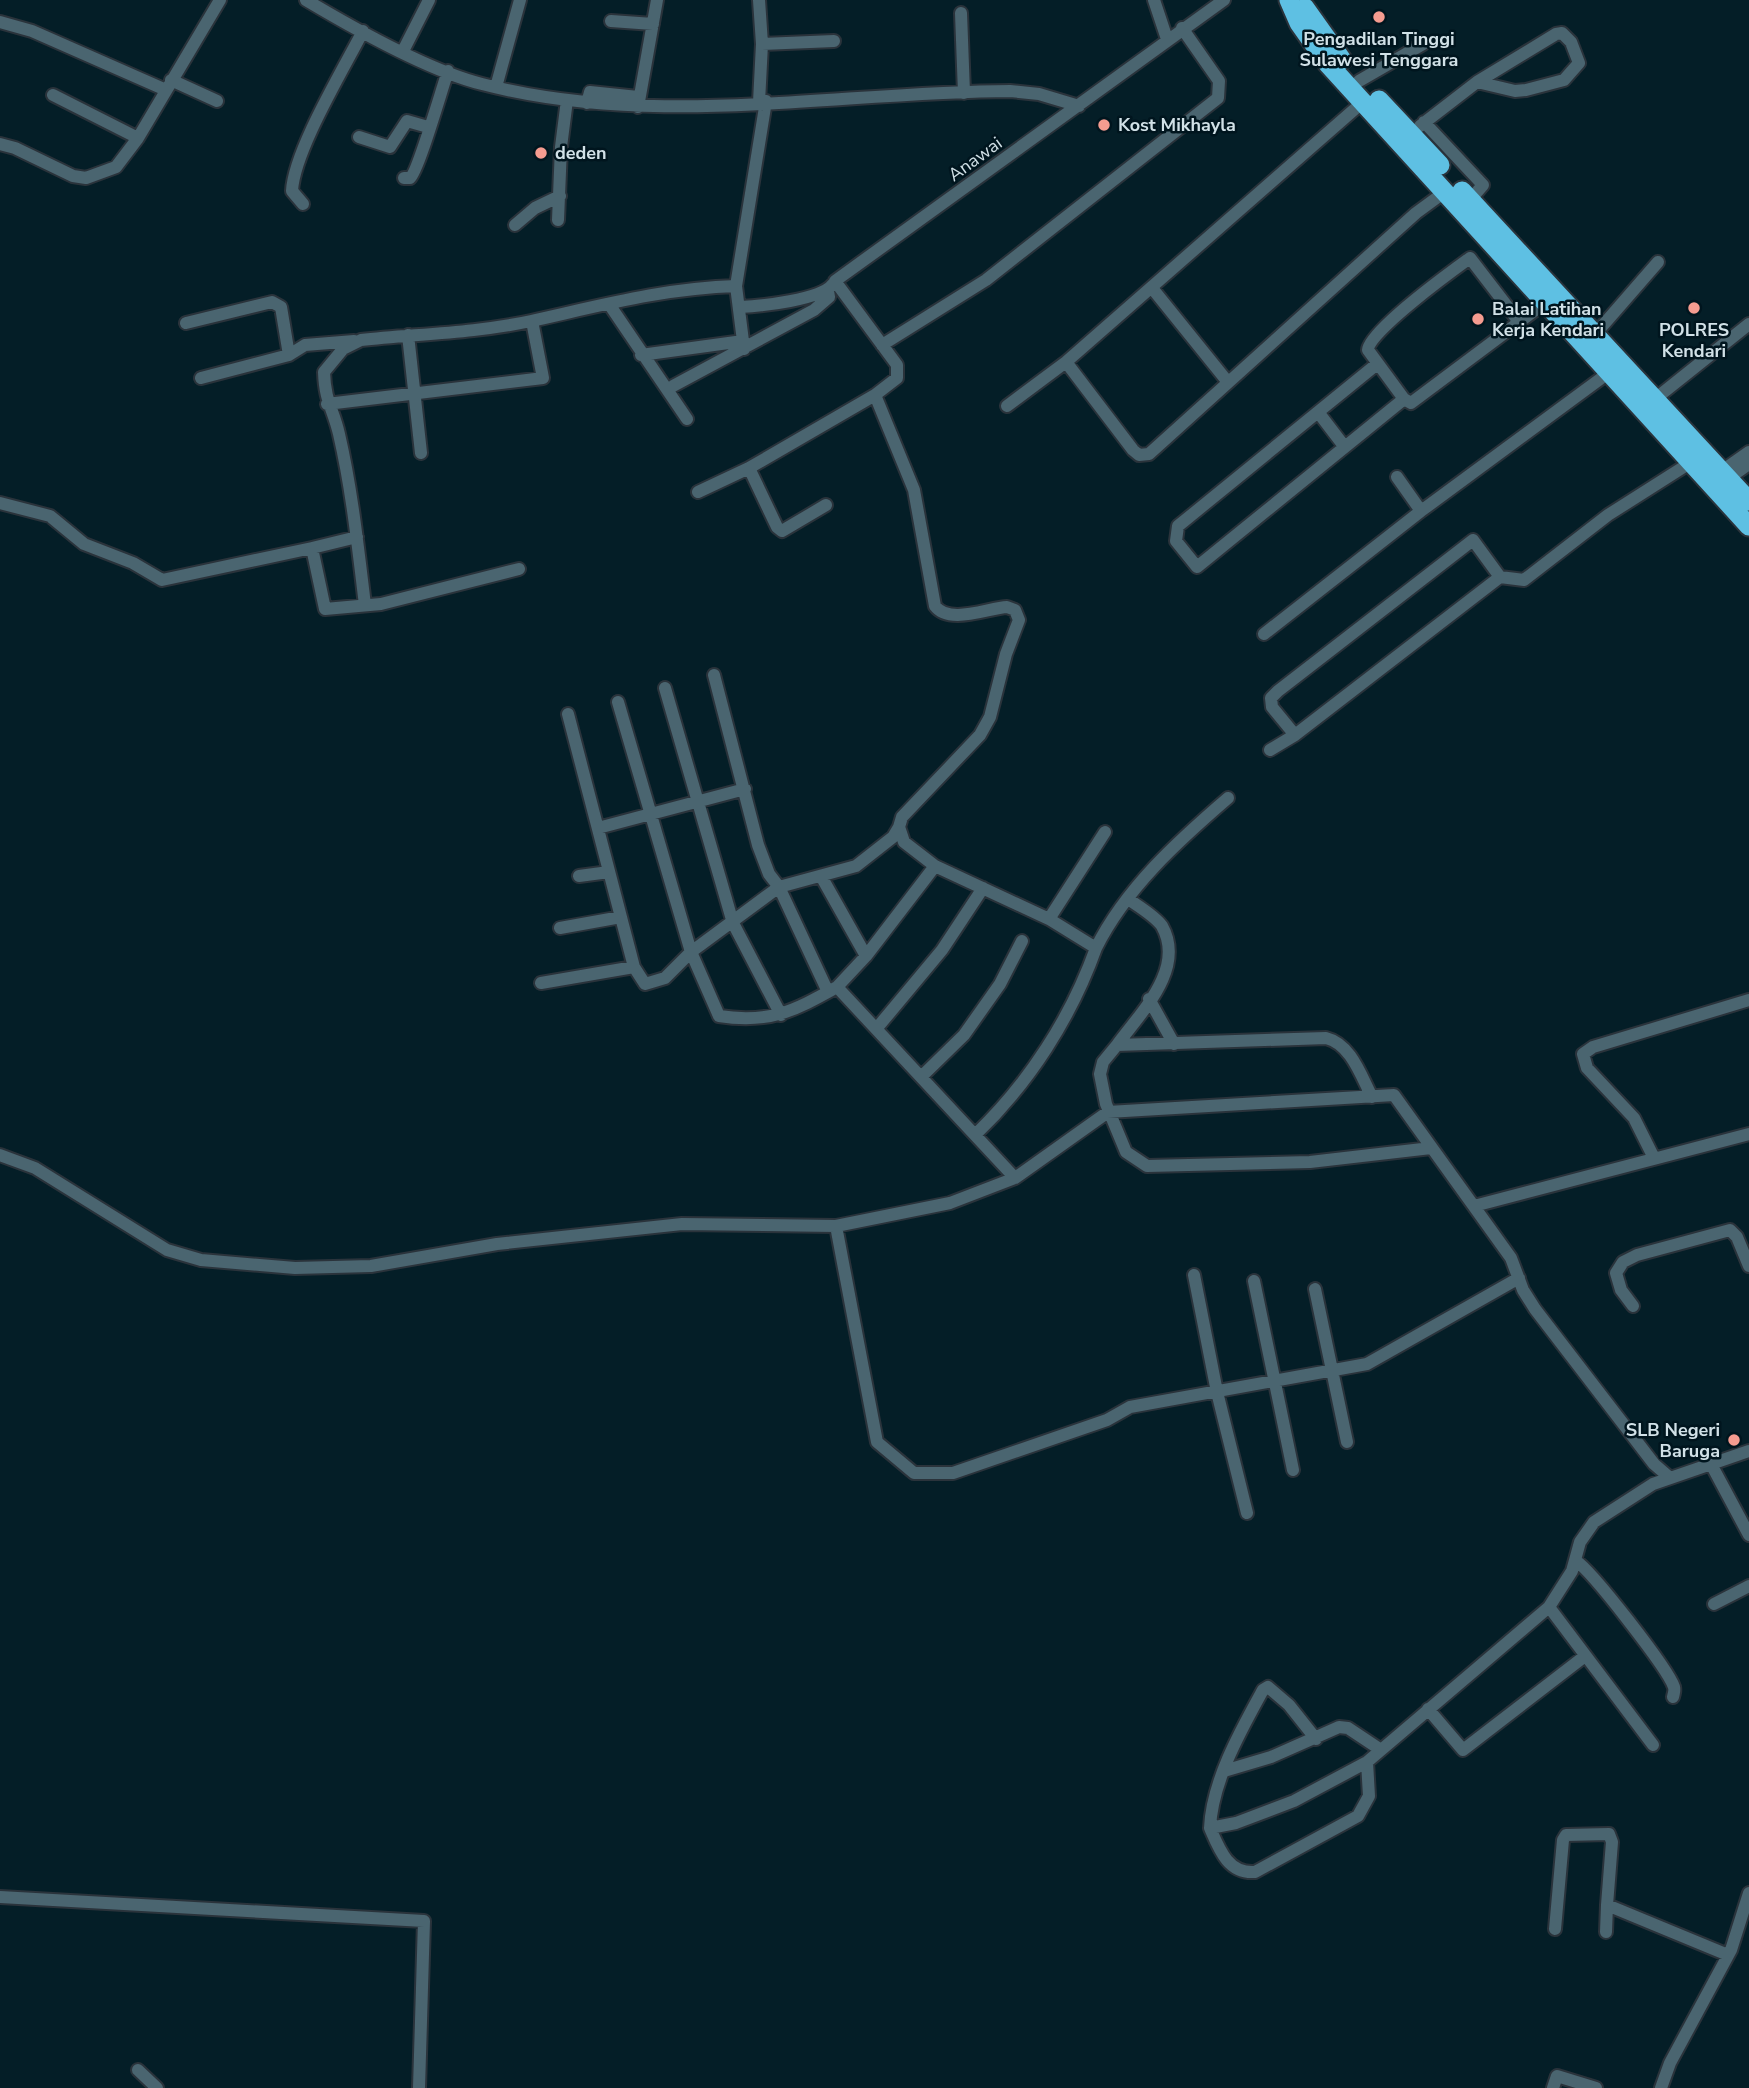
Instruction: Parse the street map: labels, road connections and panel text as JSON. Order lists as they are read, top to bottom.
{
  "streets": {
    "street": ["Anawai"]
  },
  "places": [
    "Pengadilan Tinggi Sulawesi Tenggara",
    "Kost Mikhayla",
    "deden",
    "POLRES Kendari",
    "Balai Latihan Kerja Kendari",
    "SLB Negeri Baruga"
  ]
}
